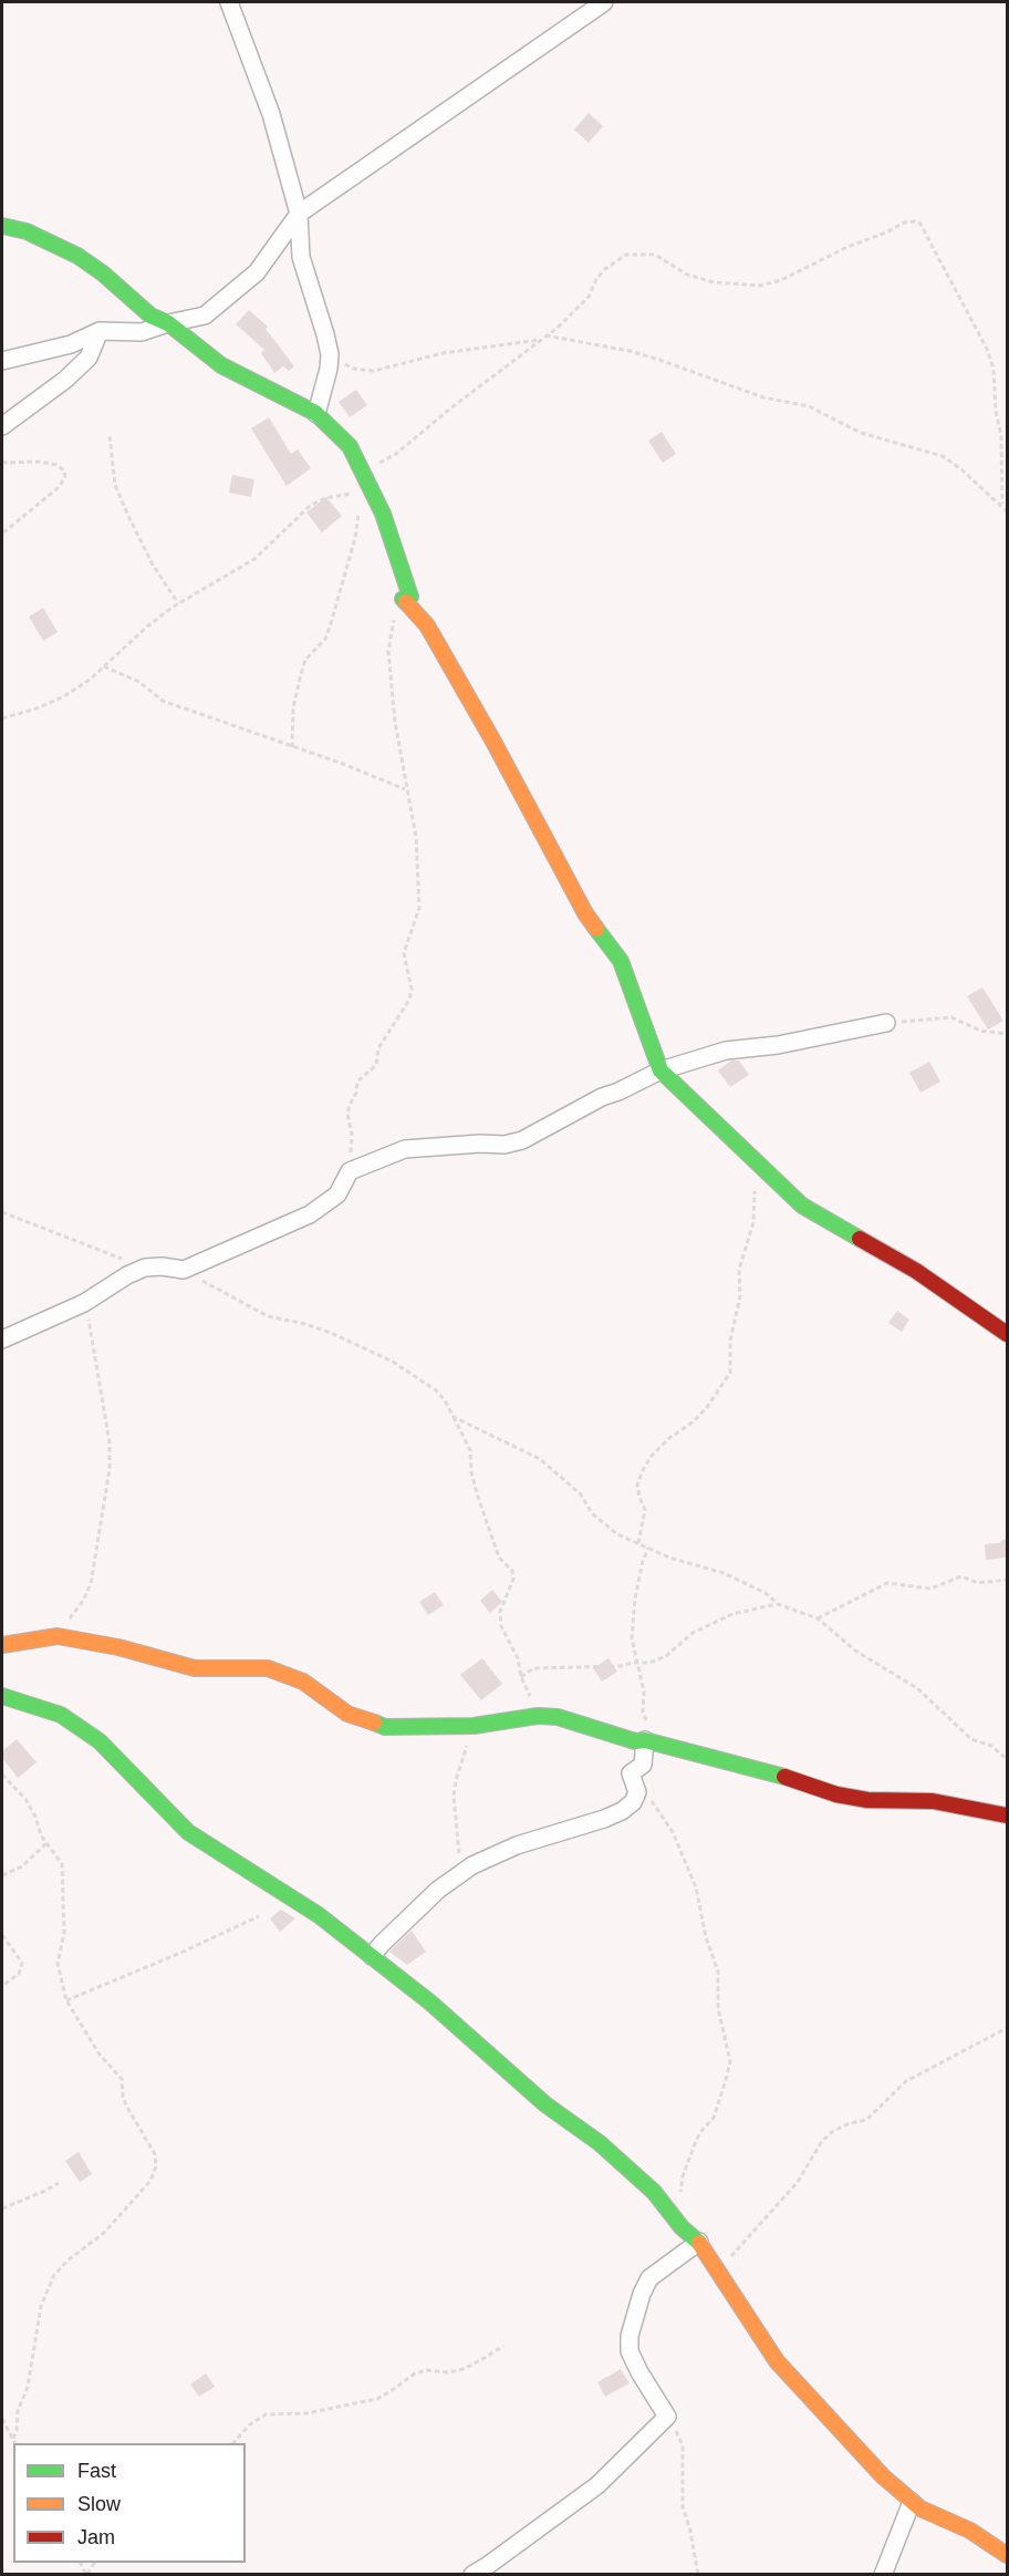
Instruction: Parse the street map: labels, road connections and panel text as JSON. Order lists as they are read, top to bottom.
{
  "legend": ["Fast", "Slow", "Jam"]
}
